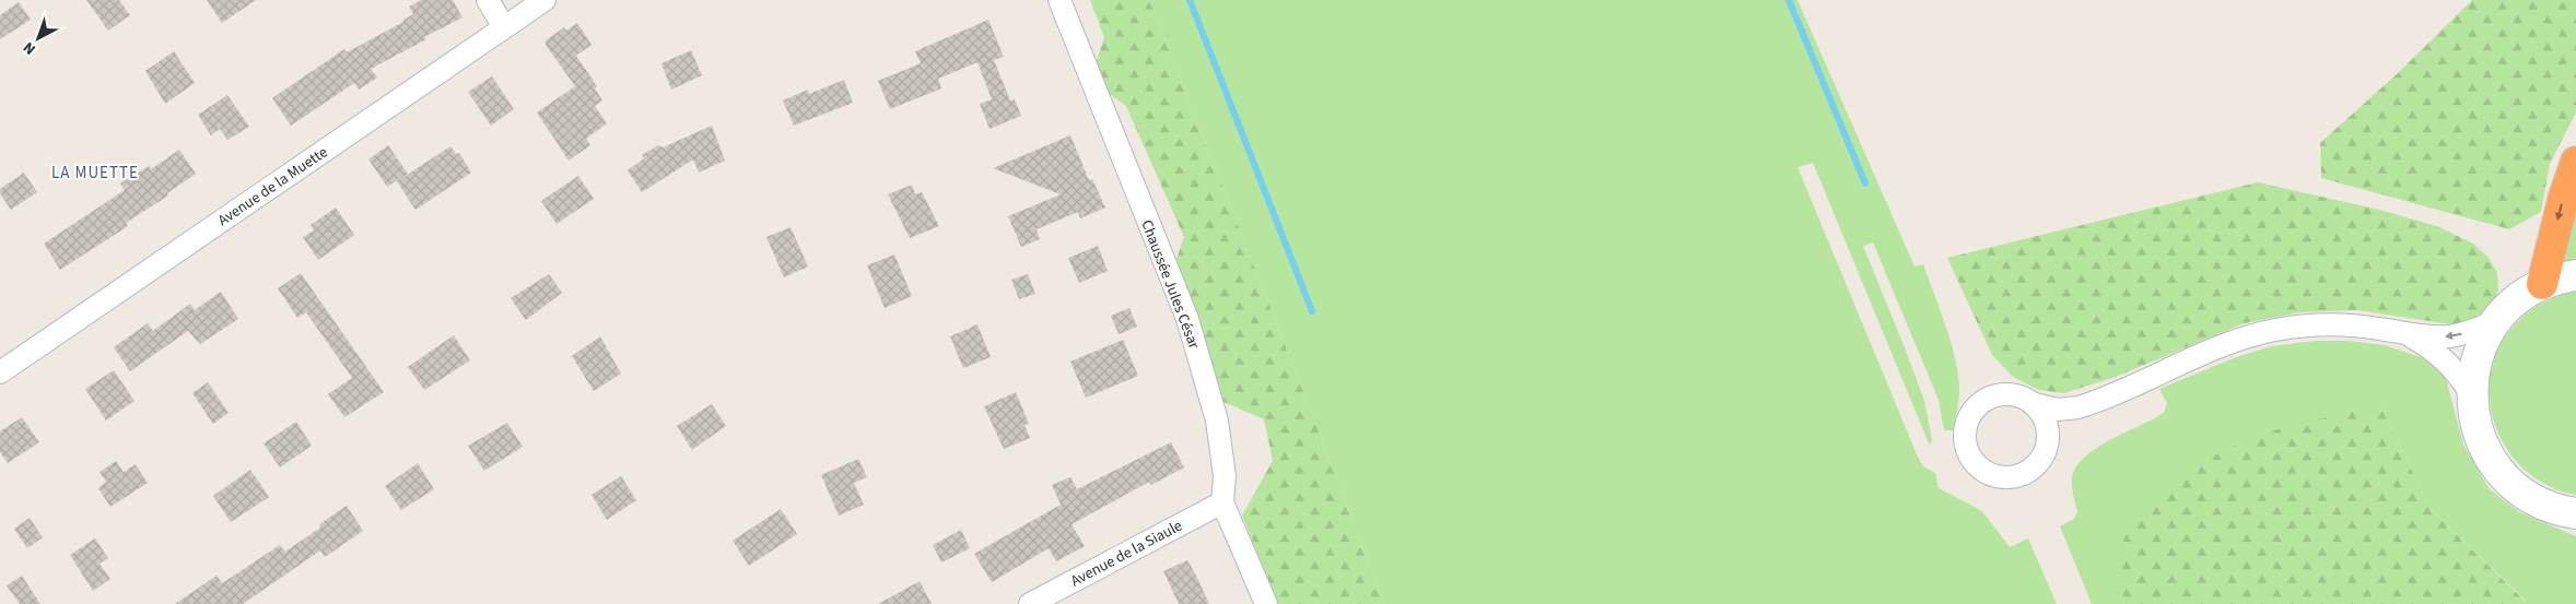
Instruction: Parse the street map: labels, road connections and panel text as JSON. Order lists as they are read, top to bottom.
{
  "streets": {
    "street": ["Avenue de la Muette", "Chaussée Jules César", "Avenue de la Siaule"]
  },
  "crossings": [
    ["Chaussée Jules César", "Avenue de la Siaule"]
  ],
  "districts": ["LA MUETTE"],
  "north": "bottom left"
}
